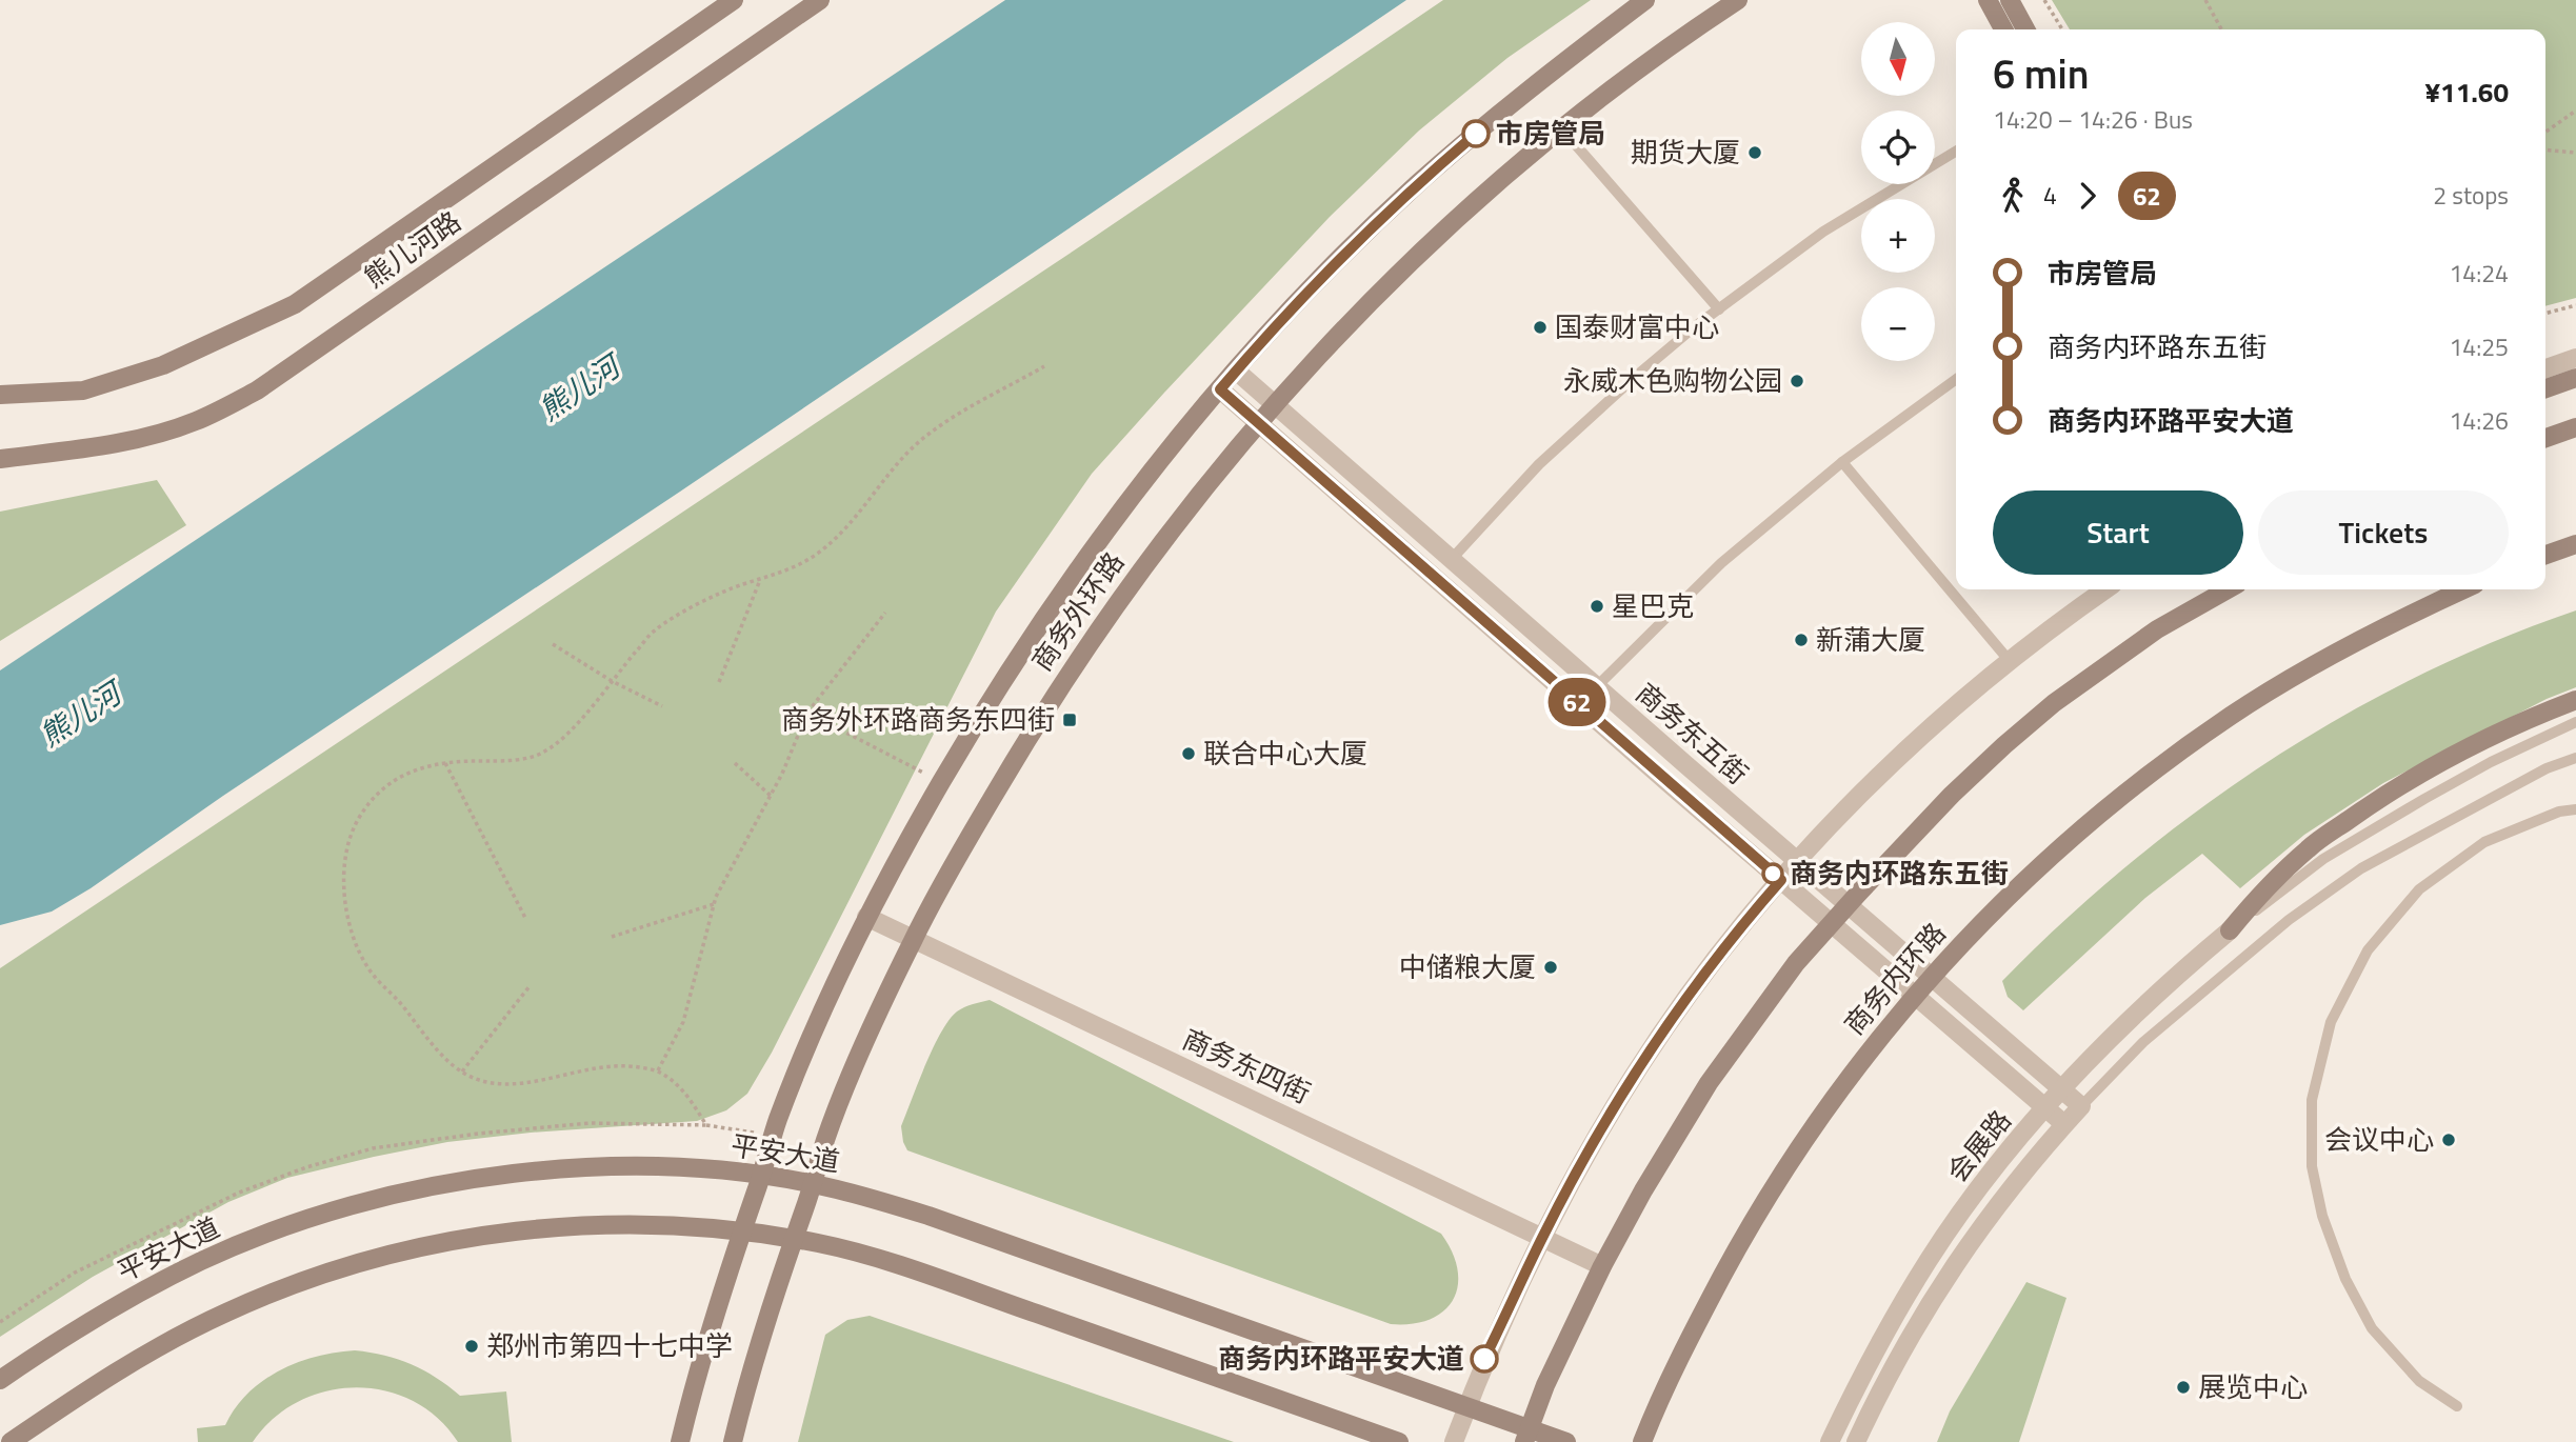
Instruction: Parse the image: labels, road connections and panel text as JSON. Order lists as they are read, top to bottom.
{
  "streets": {
    "street": [
      "熊儿河路",
      "商务外环路",
      "商务东五街",
      "商务内环路",
      "商务东四街",
      "会展路",
      "平安大道"
    ]
  },
  "crossings": [
    ["商务外环路", "商务东五街"],
    ["商务外环路", "商务东四街"],
    ["商务外环路", "平安大道"],
    ["商务东五街", "商务内环路"],
    ["商务东五街", "会展路"]
  ],
  "water": ["熊儿河"],
  "places": {
    "other": [
      "市房管局",
      "期货大厦",
      "国泰财富中心",
      "永威木色购物公园",
      "星巴克",
      "新蒲大厦",
      "联合中心大厦",
      "商务内环路东五街",
      "中储粮大厦",
      "会议中心",
      "郑州市第四十七中学",
      "商务内环路平安大道",
      "展览中心"
    ],
    "transit": ["商务外环路商务东四街"]
  },
  "lines": ["bus line 62"],
  "north": "bottom",
  "page": {
    "on_map": "62",
    "map_buttons": ["+", "−"],
    "heading": ["6 min", "14:20 – 14:26 · Bus", "¥11.60"],
    "legs": ["4", "62", "2 stops"],
    "list": [
      {
        "name": "市房管局",
        "value": "14:24"
      },
      {
        "name": "商务内环路东五街",
        "value": "14:25"
      },
      {
        "name": "商务内环路平安大道",
        "value": "14:26"
      }
    ],
    "buttons": ["Start", "Tickets"]
  }
}
